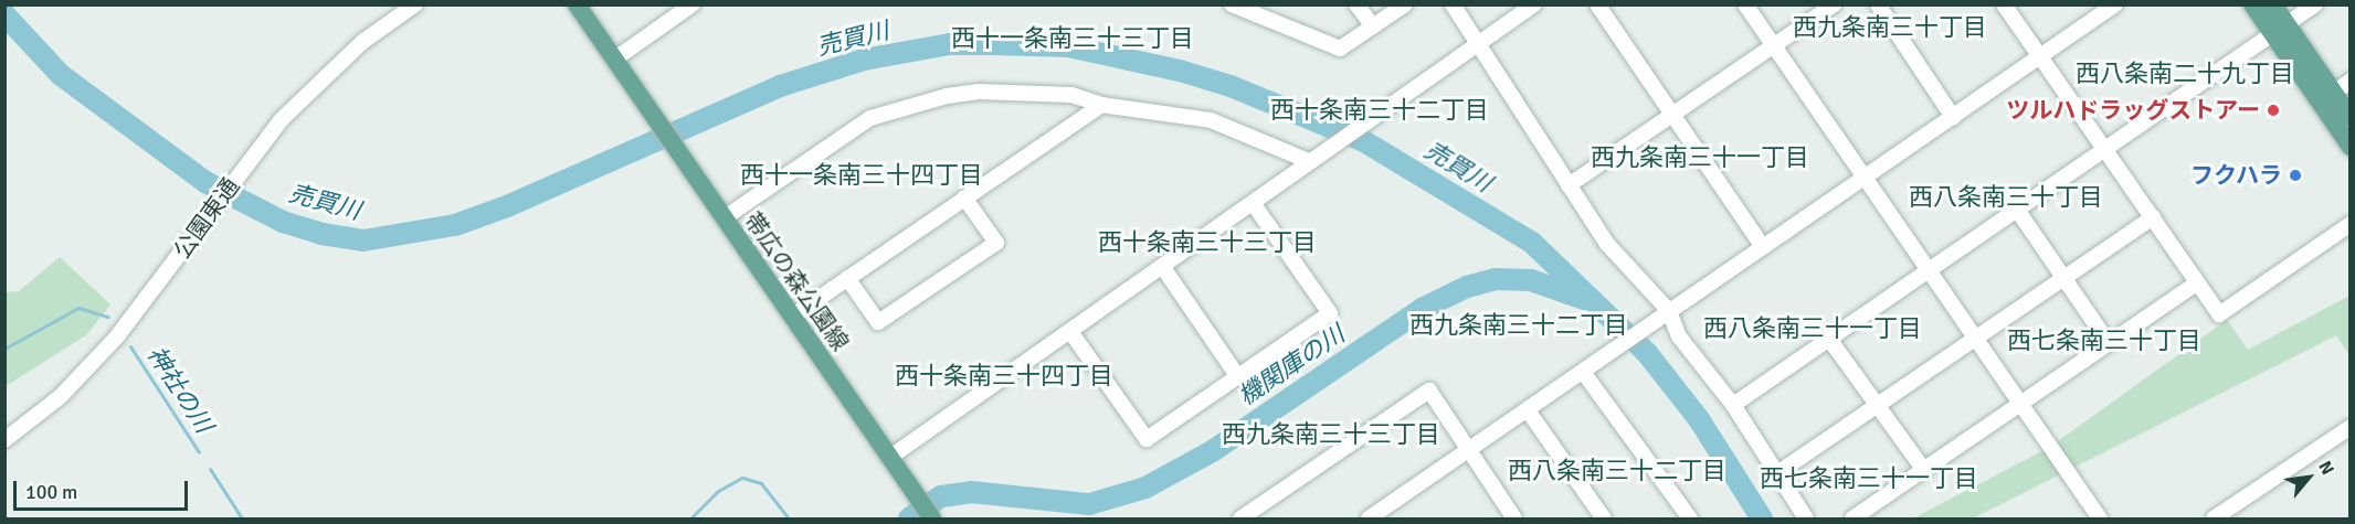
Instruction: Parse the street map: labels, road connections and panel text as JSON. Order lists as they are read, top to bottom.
{
  "streets": {
    "main road": ["帯広の森公園線"],
    "street": ["公園東通"]
  },
  "districts": [
    "西九条南三十丁目",
    "西十一条南三十三丁目",
    "西八条南二十九丁目",
    "西十条南三十二丁目",
    "西九条南三十一丁目",
    "西十一条南三十四丁目",
    "西八条南三十丁目",
    "西十条南三十三丁目",
    "西九条南三十二丁目",
    "西八条南三十一丁目",
    "西七条南三十丁目",
    "西十条南三十四丁目",
    "西九条南三十三丁目",
    "西八条南三十二丁目",
    "西七条南三十一丁目"
  ],
  "water": ["売買川", "機関庫の川", "神社の川"],
  "places": ["ツルハドラッグストアー", "フクハラ"],
  "scale_bar": "100 m",
  "north": "top right"
}
